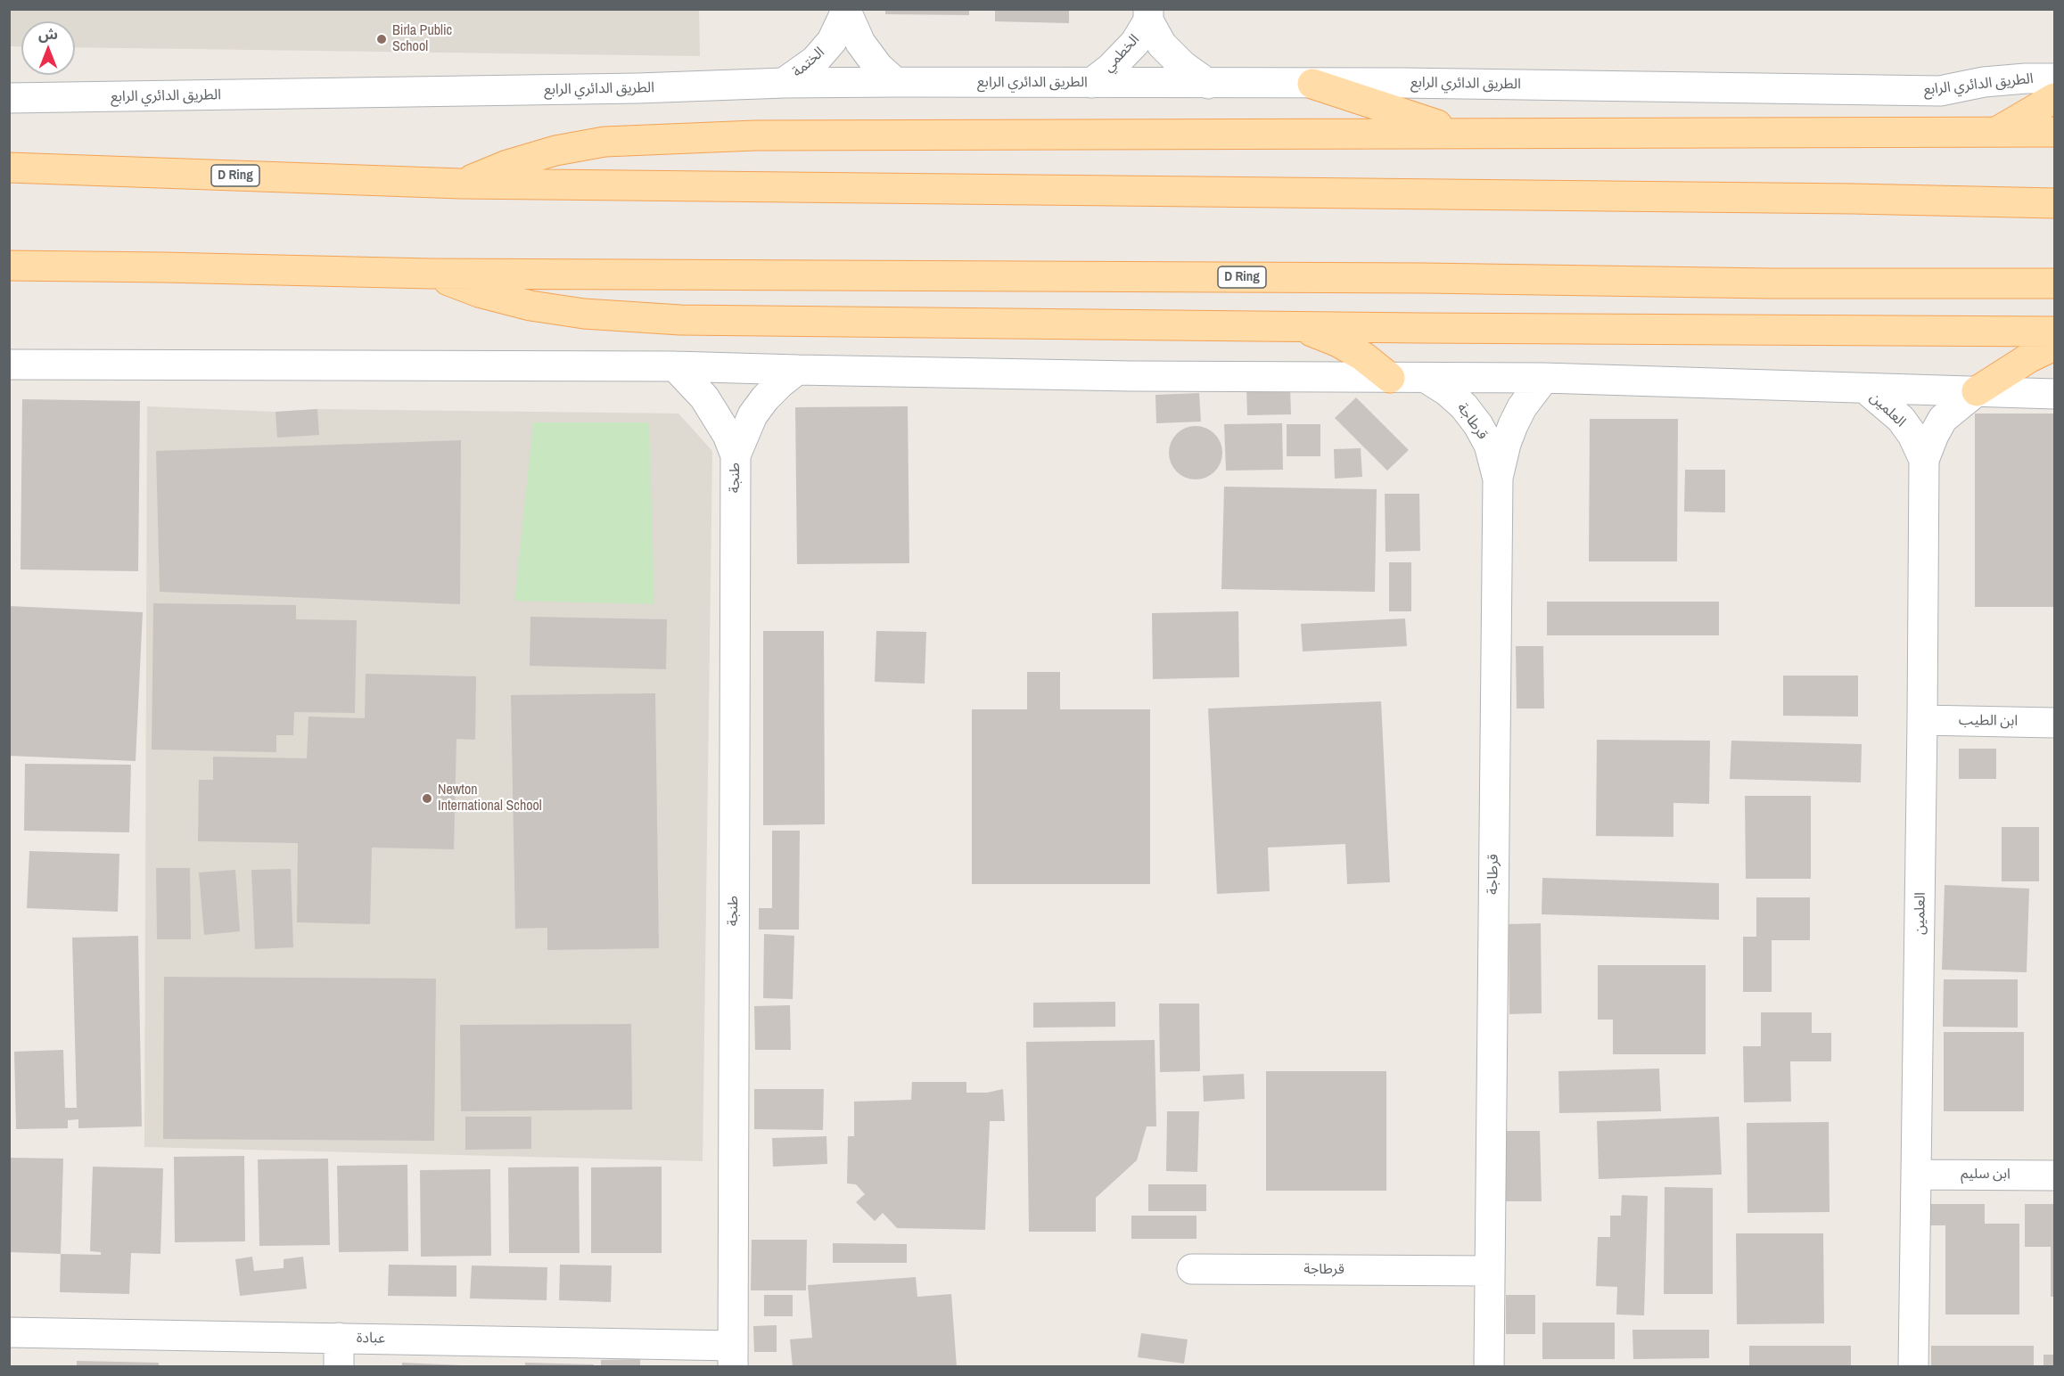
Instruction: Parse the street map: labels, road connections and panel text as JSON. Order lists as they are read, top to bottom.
{
  "streets": {
    "main road": ["D Ring"],
    "street": [
      "الخطمي",
      "الختمة",
      "الطريق الدائري الرابع",
      "العلمين",
      "قرطاجة",
      "طنجة",
      "ابن الطيب",
      "ابن سليم",
      "عبادة"
    ]
  },
  "crossings": [
    ["الخطمي", "الطريق الدائري الرابع"],
    ["الختمة", "الطريق الدائري الرابع"],
    ["العلمين", "ابن الطيب"],
    ["العلمين", "ابن سليم"],
    ["طنجة", "عبادة"]
  ],
  "places": ["Birla Public School", "Newton International School"],
  "north": "top"
}
